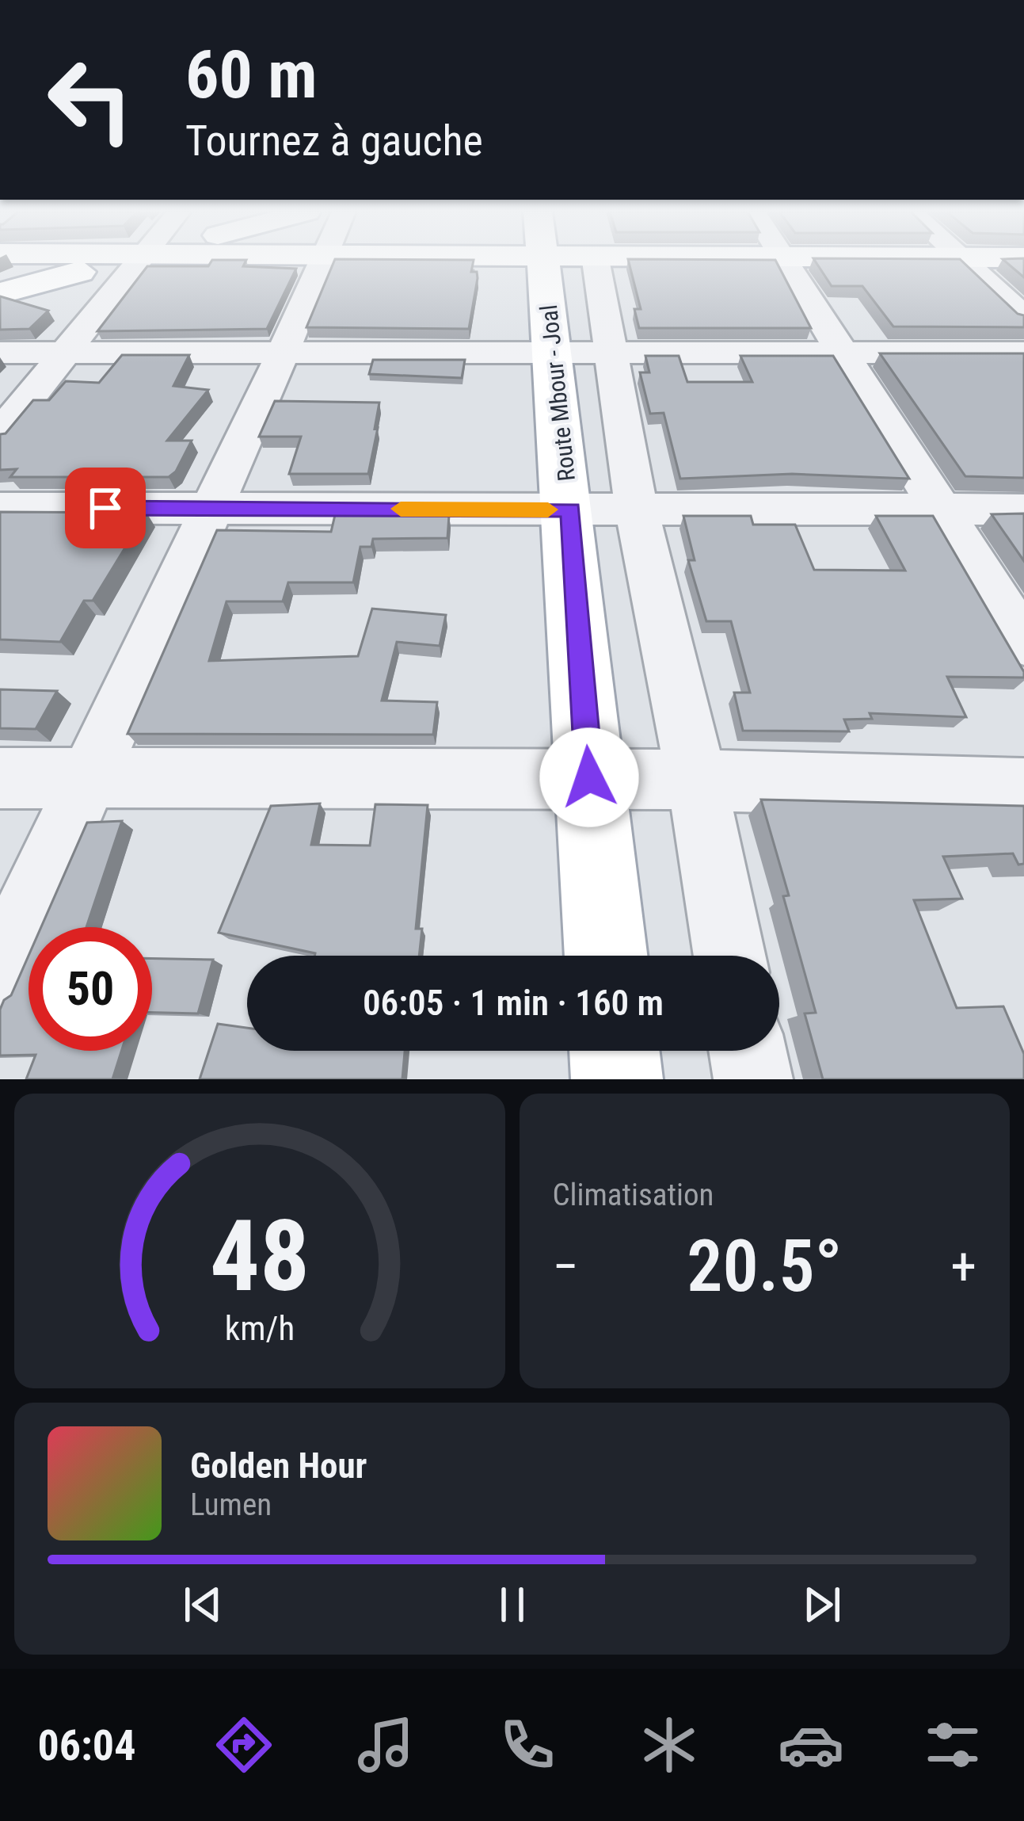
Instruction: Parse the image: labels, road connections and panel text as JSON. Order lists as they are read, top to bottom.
{
  "streets": {
    "main road": ["Route Mbour - Joal"]
  },
  "page": {
    "turn": ["60 m", "Tournez à gauche"],
    "limit": "50",
    "trip": "06:05 · 1 min · 160 m",
    "tile": "Climatisation",
    "heat": ["−", "20.5°", "+"],
    "song": ["Golden Hour", "Lumen"],
    "tabs": "06:04",
    "gauge": ["48", "km/h"]
  }
}
